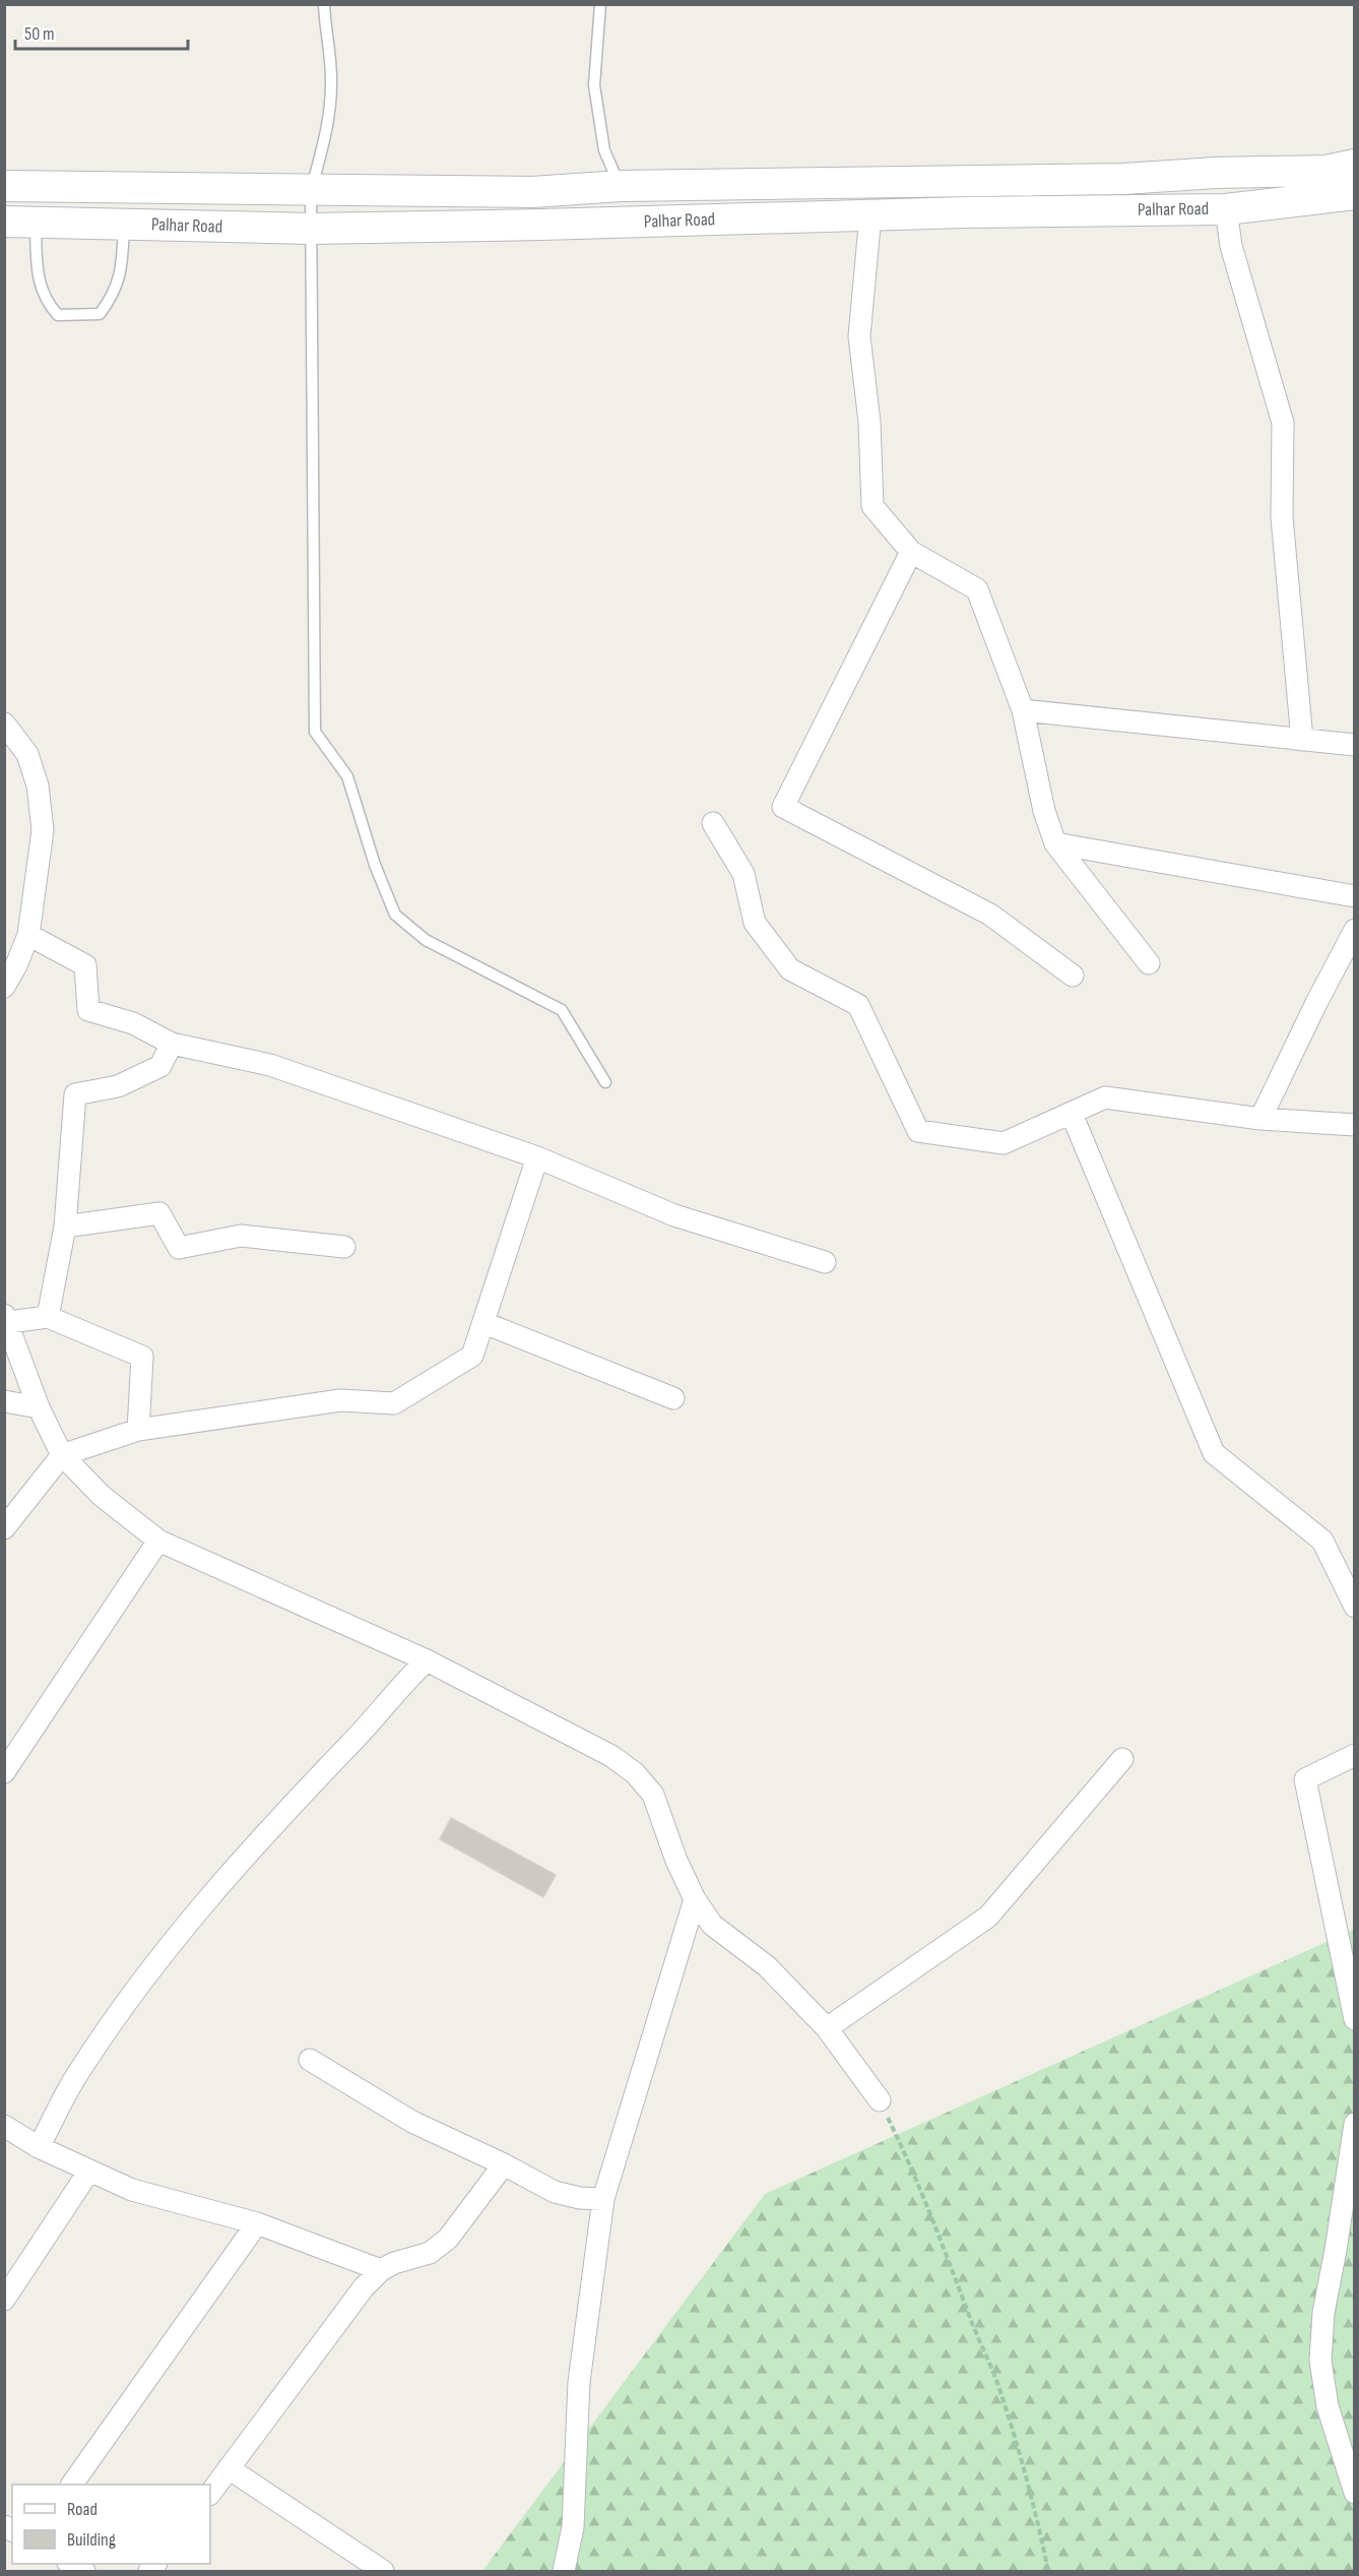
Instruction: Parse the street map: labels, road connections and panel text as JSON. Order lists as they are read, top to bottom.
{
  "streets": {
    "main road": ["Palhar Road"]
  },
  "legend": ["Road", "Building"],
  "scale_bar": "50 m"
}
